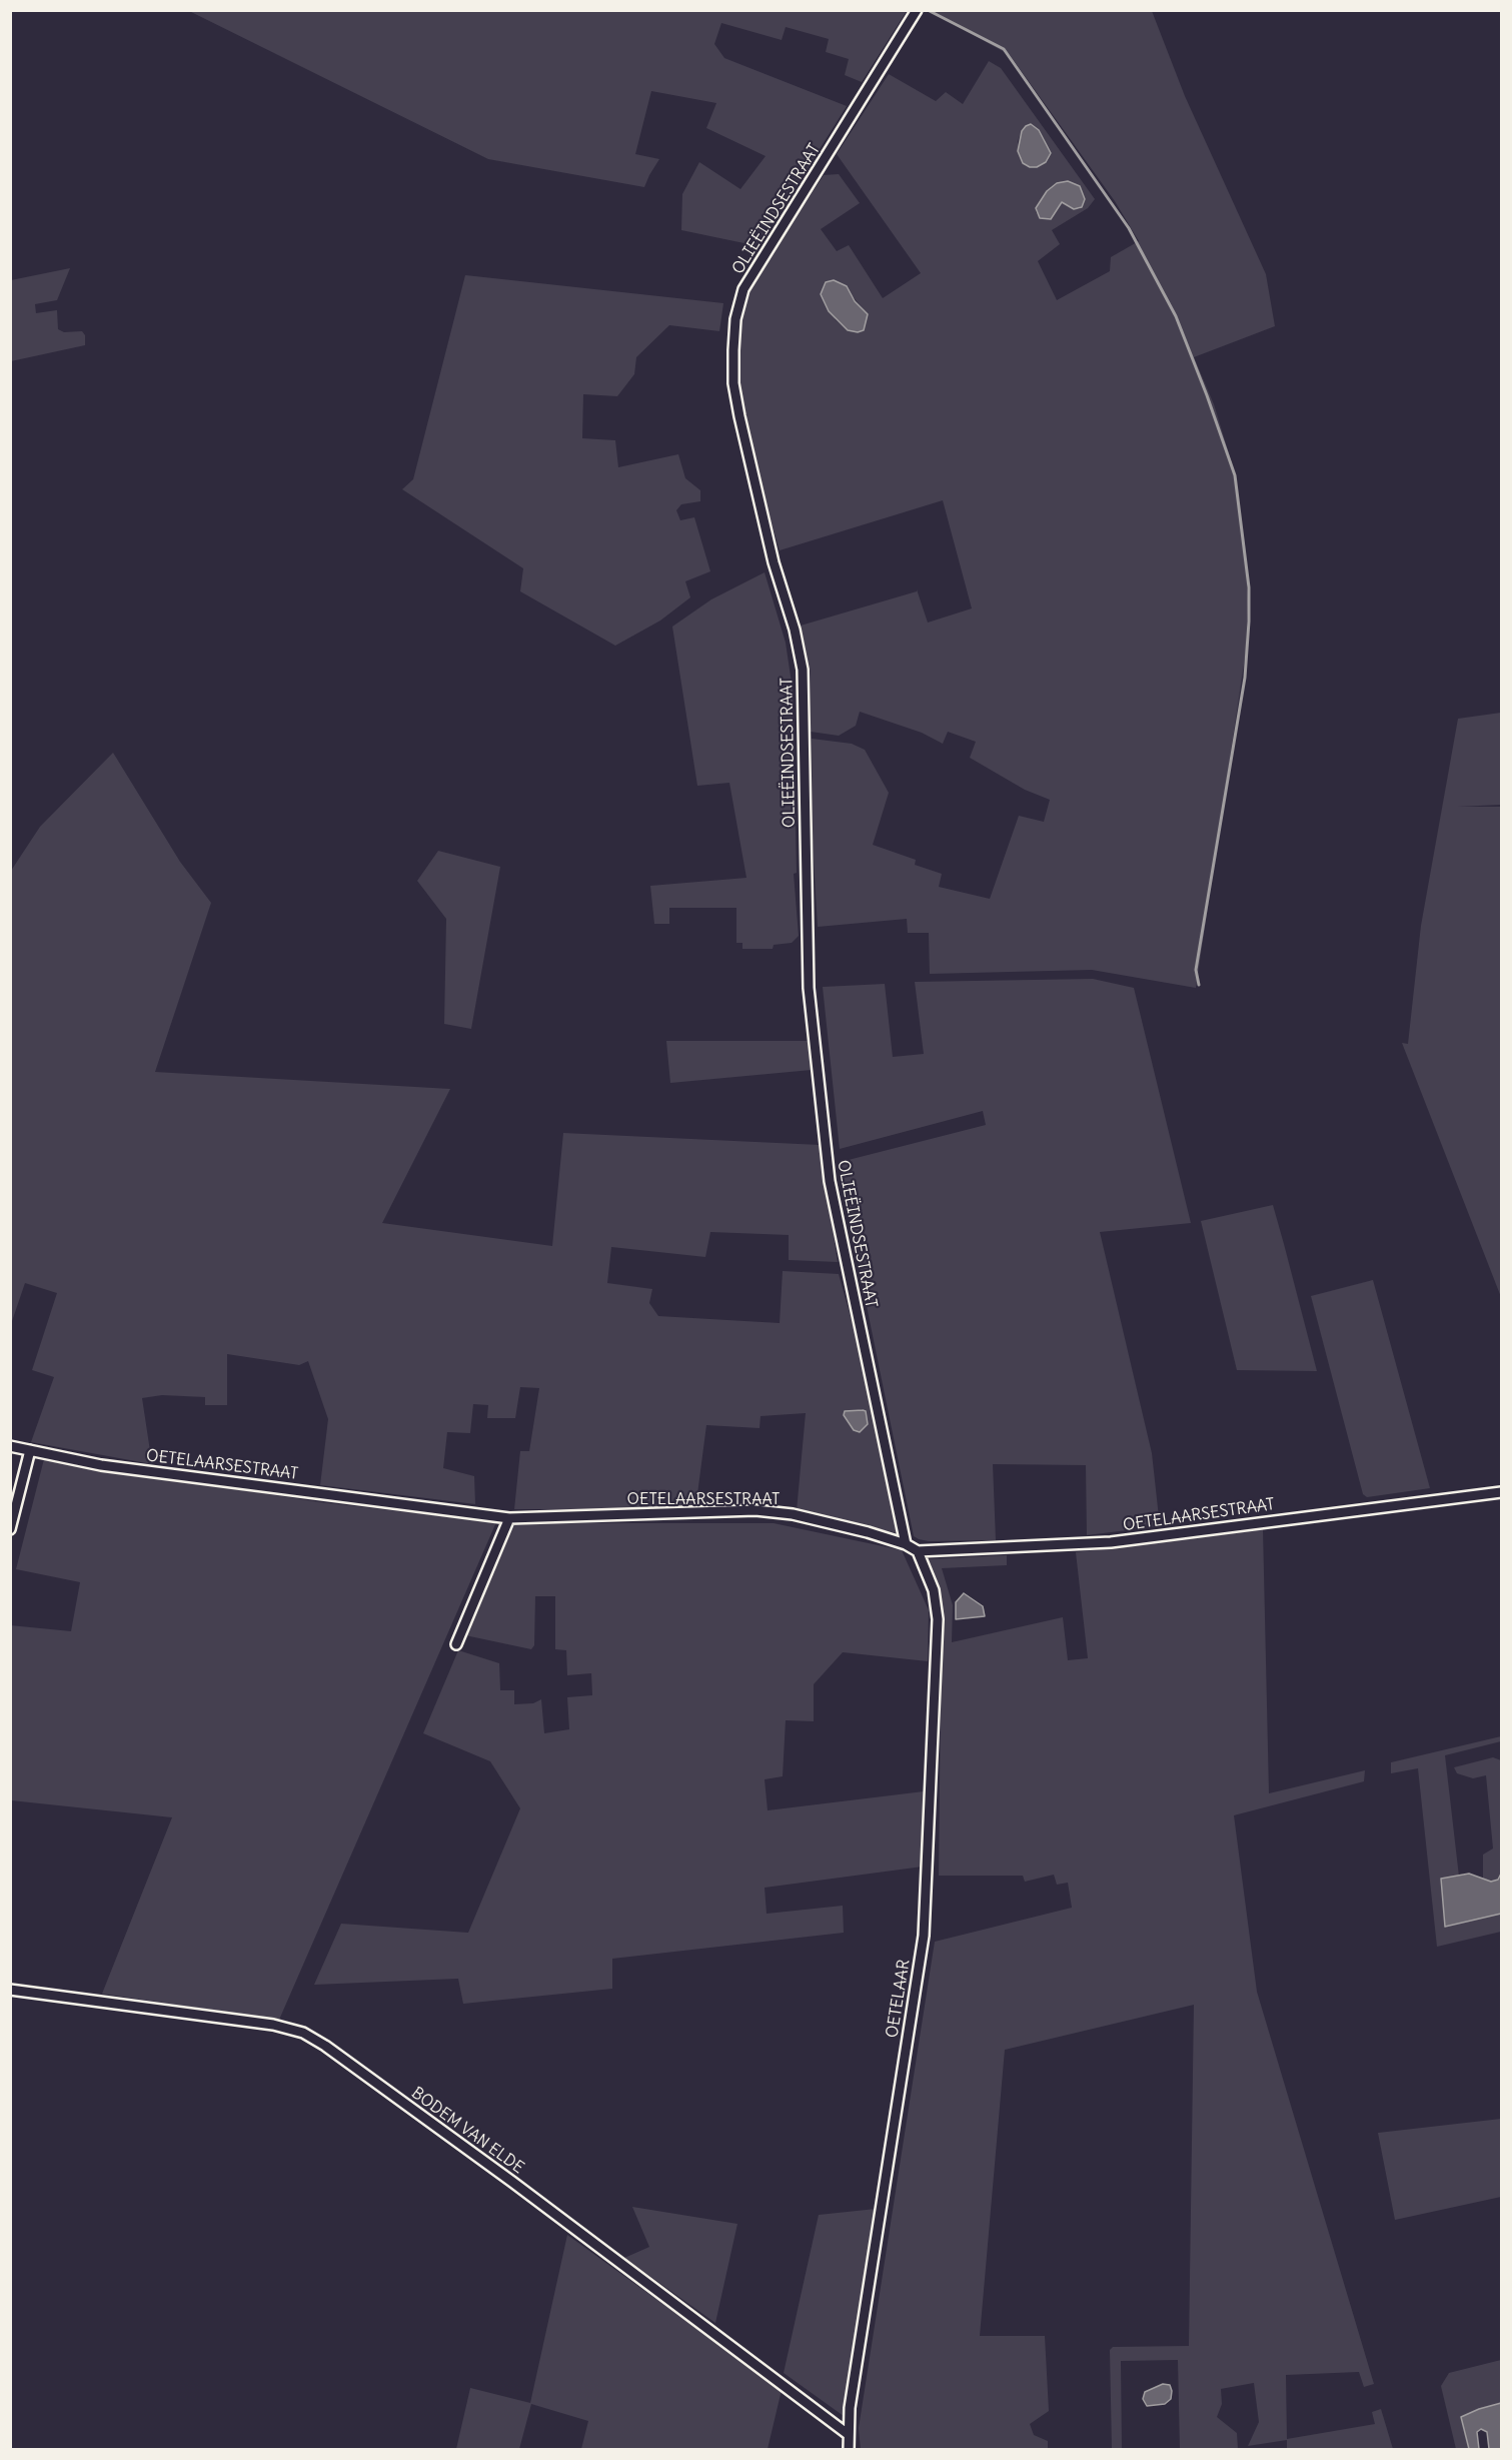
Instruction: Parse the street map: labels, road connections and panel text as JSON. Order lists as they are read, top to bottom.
{
  "streets": {
    "street": [
      "OLIEËINDSESTRAAT",
      "OETELAARSESTRAAT",
      "OETELAAR",
      "BODEM VAN ELDE"
    ]
  },
  "crossings": [
    ["OLIEËINDSESTRAAT", "OETELAARSESTRAAT"],
    ["OETELAARSESTRAAT", "OETELAAR"],
    ["OETELAAR", "BODEM VAN ELDE"]
  ]
}
